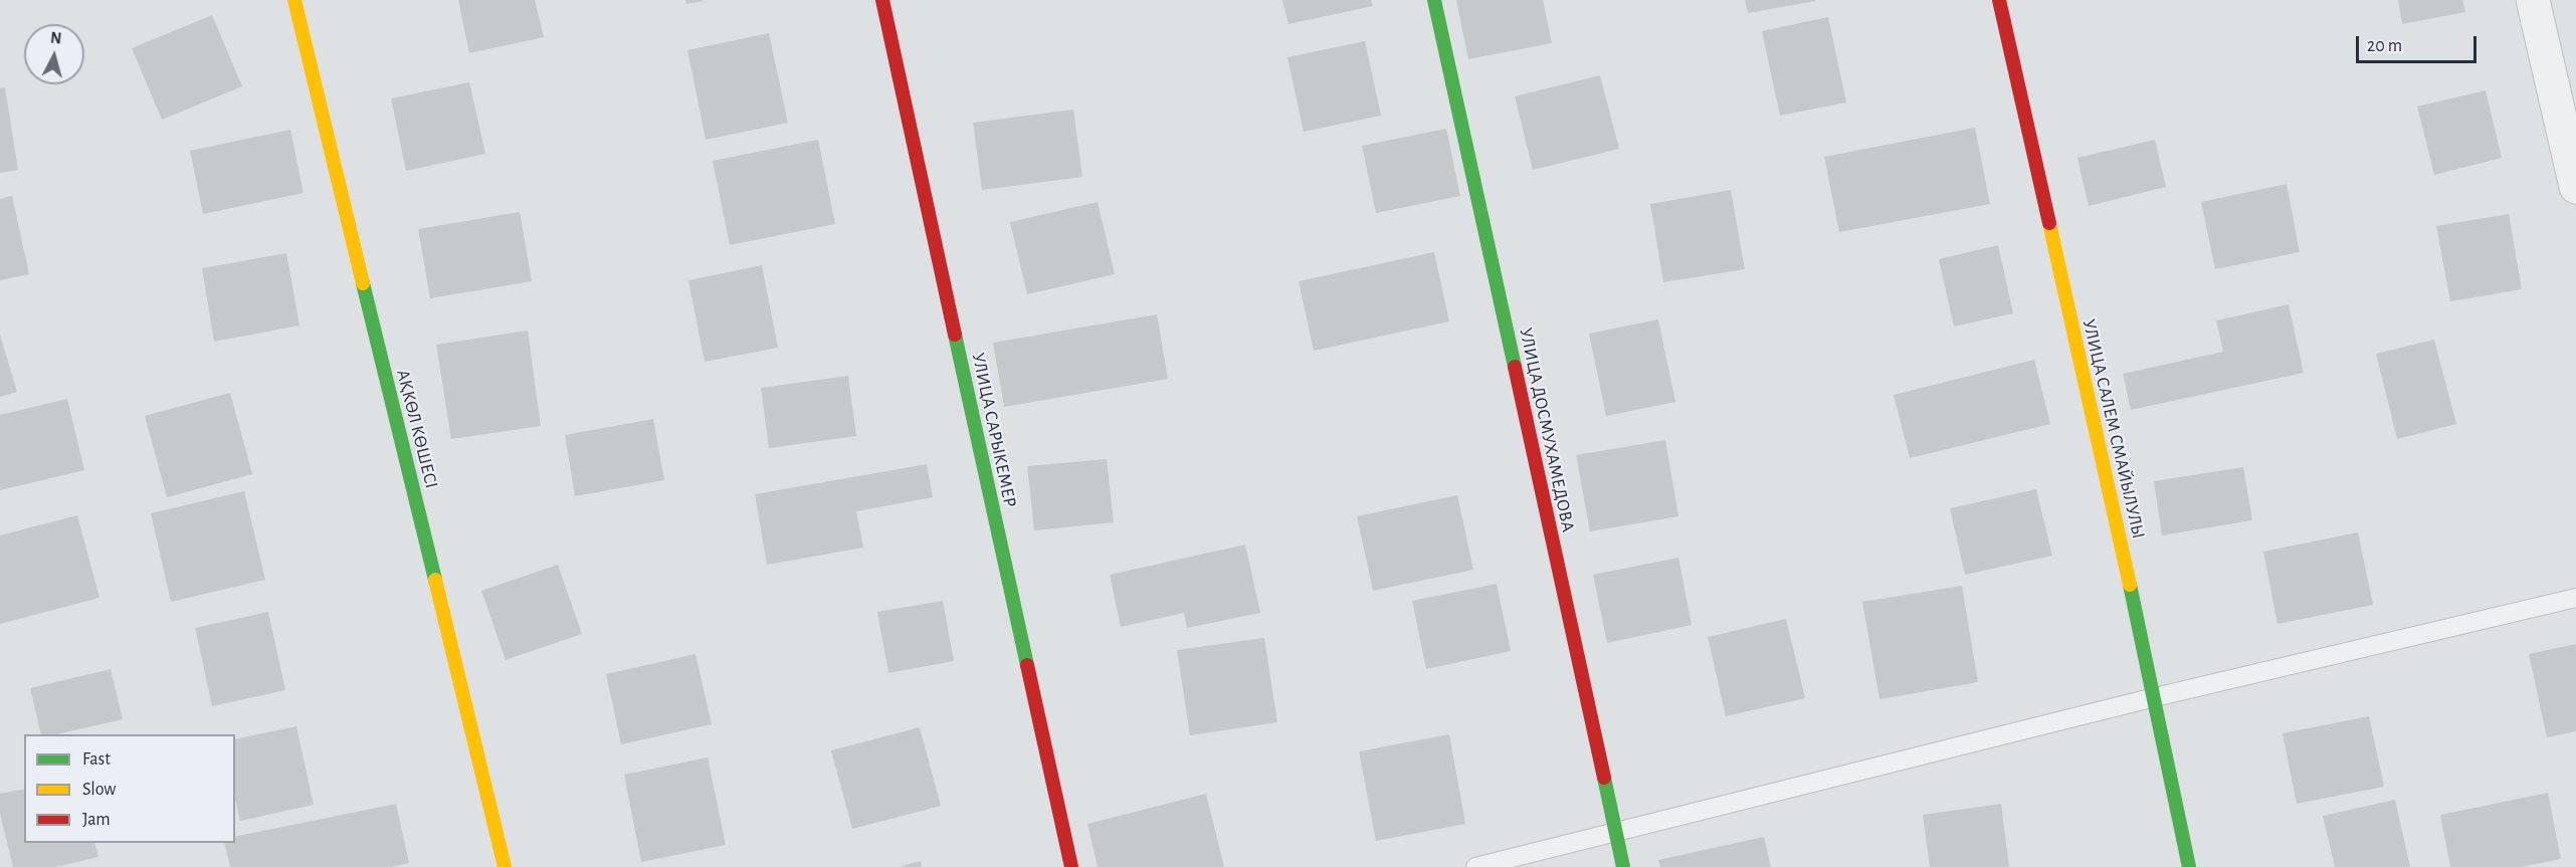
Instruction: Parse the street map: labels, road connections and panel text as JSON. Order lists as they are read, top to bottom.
{
  "streets": {
    "street": [
      "АҚКӨЛ КӨШЕСІ",
      "УЛИЦА САЛЕМ СМАЙЫЛУЛЫ",
      "УЛИЦА САРЫКЕМЕР",
      "УЛИЦА ДОСМУХАМЕДОВА"
    ]
  },
  "legend": ["Fast", "Slow", "Jam"],
  "scale_bar": "20 m",
  "north": "top"
}
